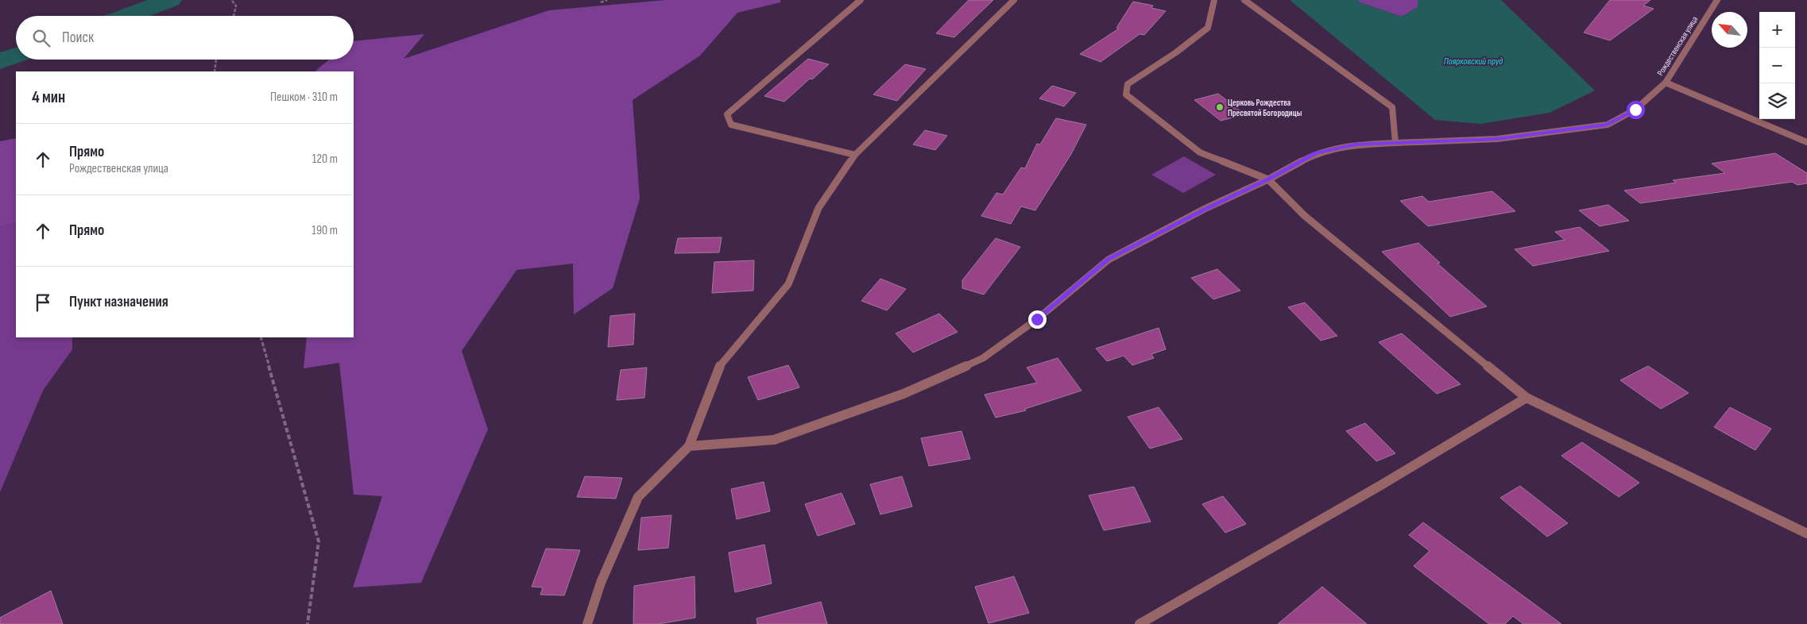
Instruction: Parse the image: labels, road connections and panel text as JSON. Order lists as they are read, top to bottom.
{
  "streets": {
    "street": ["Рождественская улица"]
  },
  "water": ["Поярковский пруд"],
  "places": ["Церковь Рождества Пресвятой Богородицы"],
  "north": "top left",
  "page": {
    "map_buttons": ["+", "−"],
    "search": "Поиск",
    "heading": ["4 мин", "Пешком · 310 m"],
    "list": [
      ["Прямо", "Рождественская улица", "120 m"],
      ["Прямо", "190 m"],
      "Пункт назначения"
    ]
  }
}
